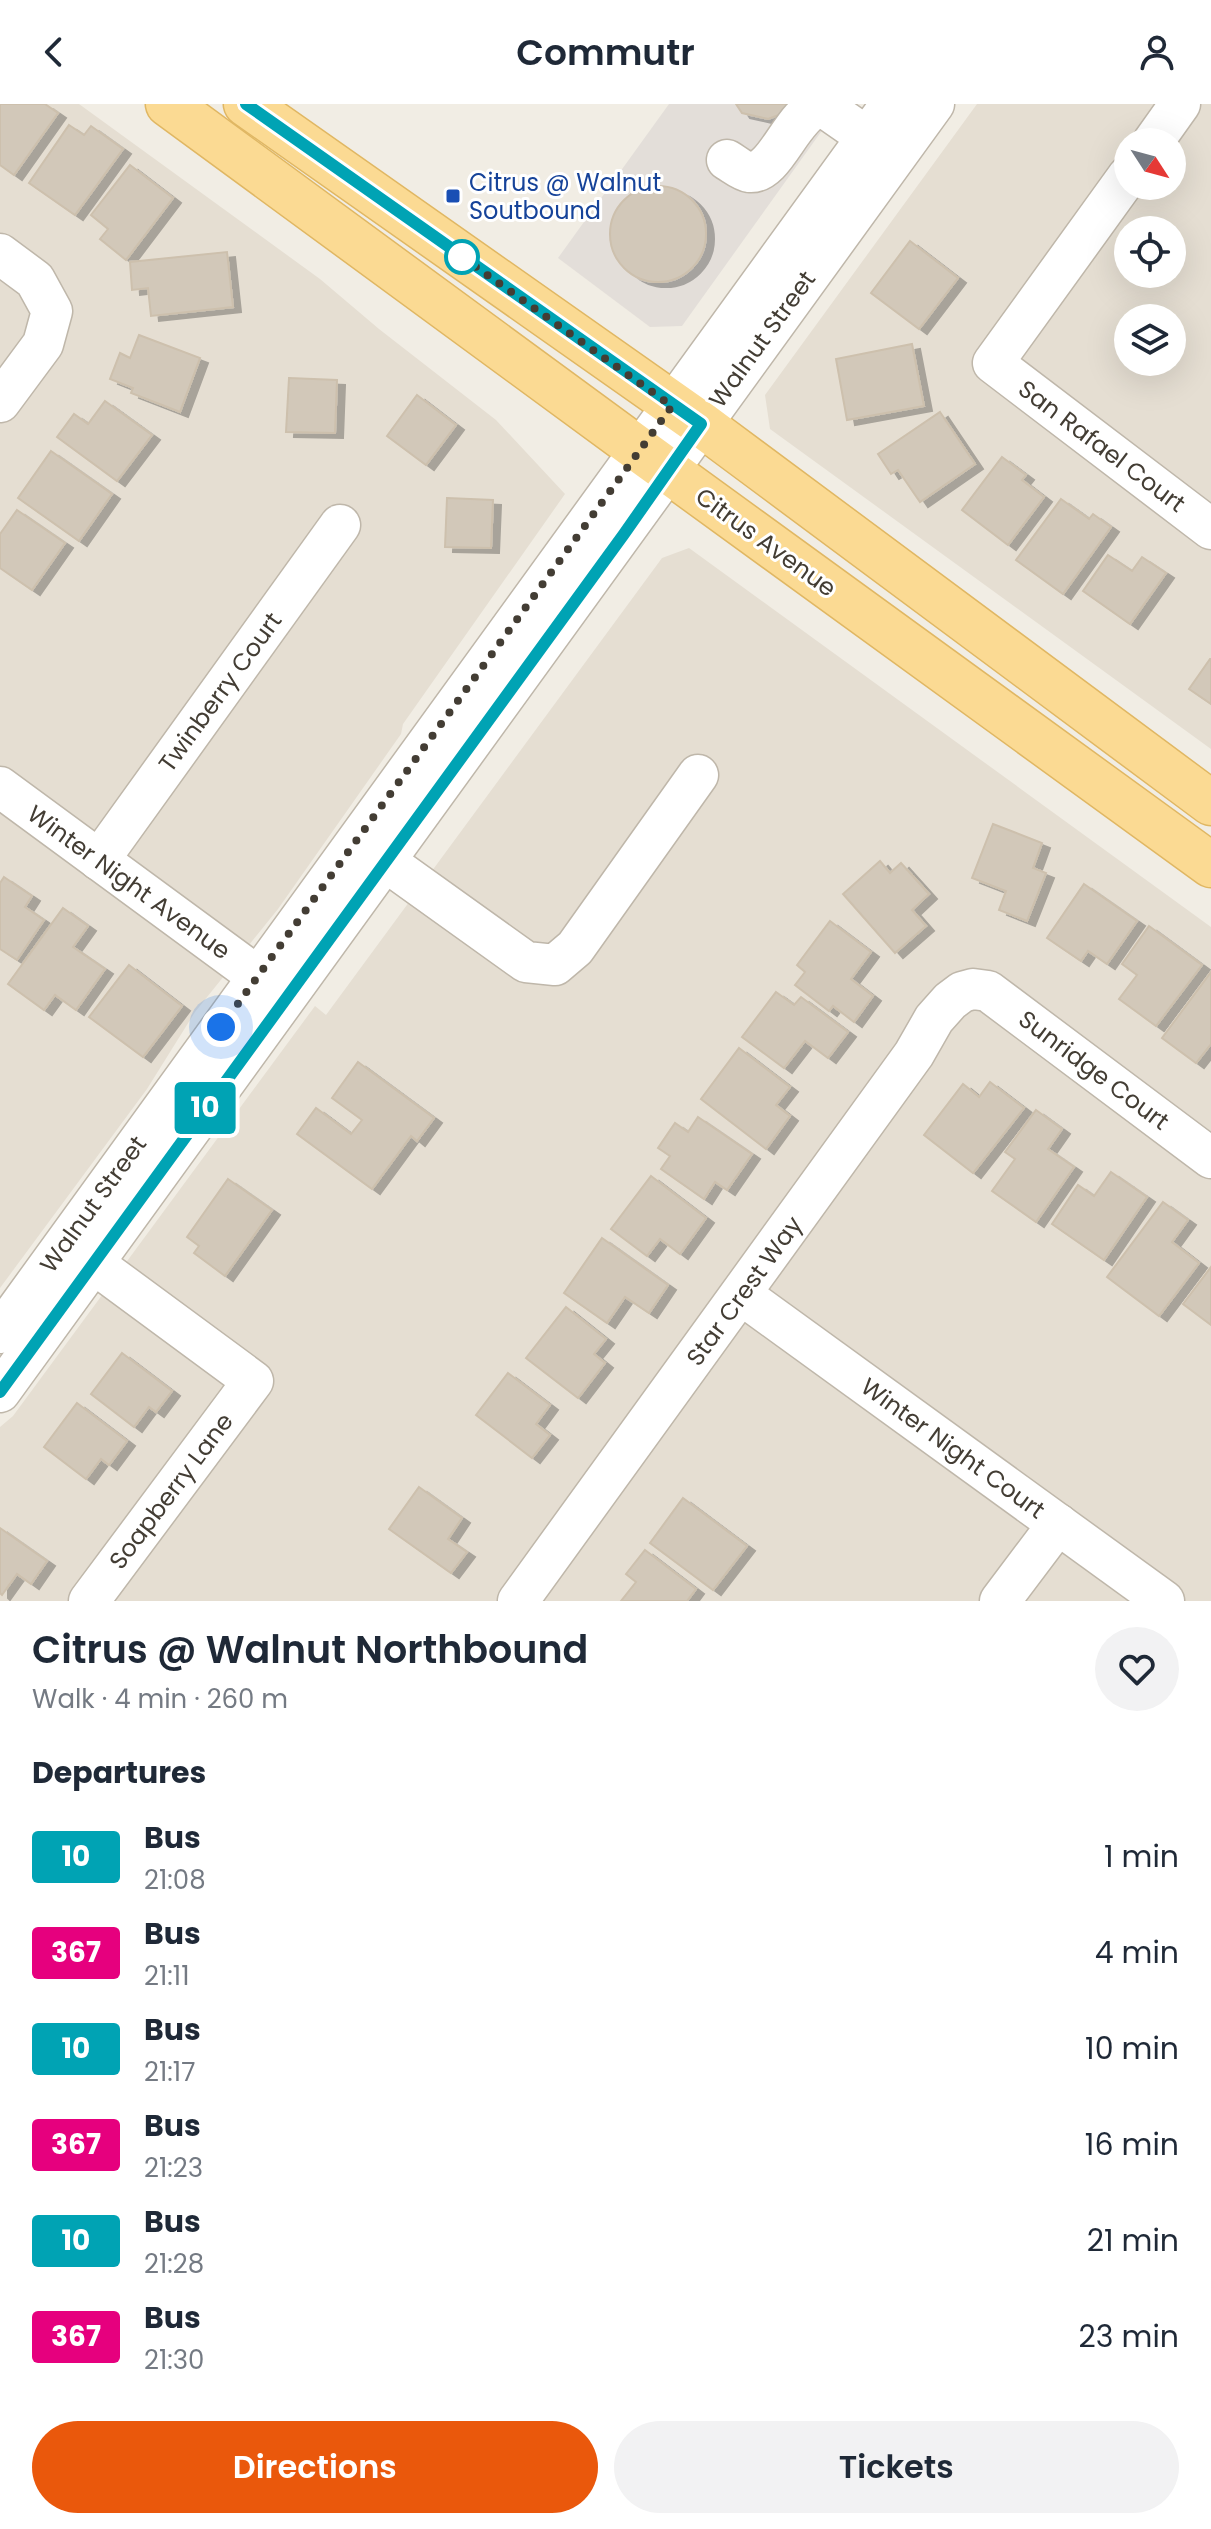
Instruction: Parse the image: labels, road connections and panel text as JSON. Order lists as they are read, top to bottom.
{
  "streets": {
    "main road": ["Citrus Avenue"],
    "street": [
      "Walnut Street",
      "San Rafael Court",
      "Twinberry Court",
      "Winter Night Avenue",
      "Sunridge Court",
      "Star Crest Way",
      "Winter Night Court",
      "Soapberry Lane"
    ]
  },
  "crossings": [
    ["Walnut Street", "Citrus Avenue"],
    ["Walnut Street", "Winter Night Avenue"],
    ["Walnut Street", "Soapberry Lane"],
    ["Twinberry Court", "Winter Night Avenue"],
    ["Sunridge Court", "Star Crest Way"],
    ["Star Crest Way", "Winter Night Court"]
  ],
  "places": {
    "transit": ["Citrus @ Walnut Soutbound"]
  },
  "lines": ["bus line 10"],
  "north": "bottom right",
  "page": {
    "header": "Commutr",
    "on_map": "10",
    "heading": [
      ["Citrus @ Walnut Northbound", "Walk · 4 min · 260 m"],
      "Departures"
    ],
    "list": [
      {
        "mark": "10",
        "name": "Bus",
        "note": "21:08",
        "value": "1 min"
      },
      {
        "mark": "367",
        "name": "Bus",
        "note": "21:11",
        "value": "4 min"
      },
      {
        "mark": "10",
        "name": "Bus",
        "note": "21:17",
        "value": "10 min"
      },
      {
        "mark": "367",
        "name": "Bus",
        "note": "21:23",
        "value": "16 min"
      },
      {
        "mark": "10",
        "name": "Bus",
        "note": "21:28",
        "value": "21 min"
      },
      {
        "mark": "367",
        "name": "Bus",
        "note": "21:30",
        "value": "23 min"
      }
    ],
    "buttons": ["Directions", "Tickets"]
  }
}
